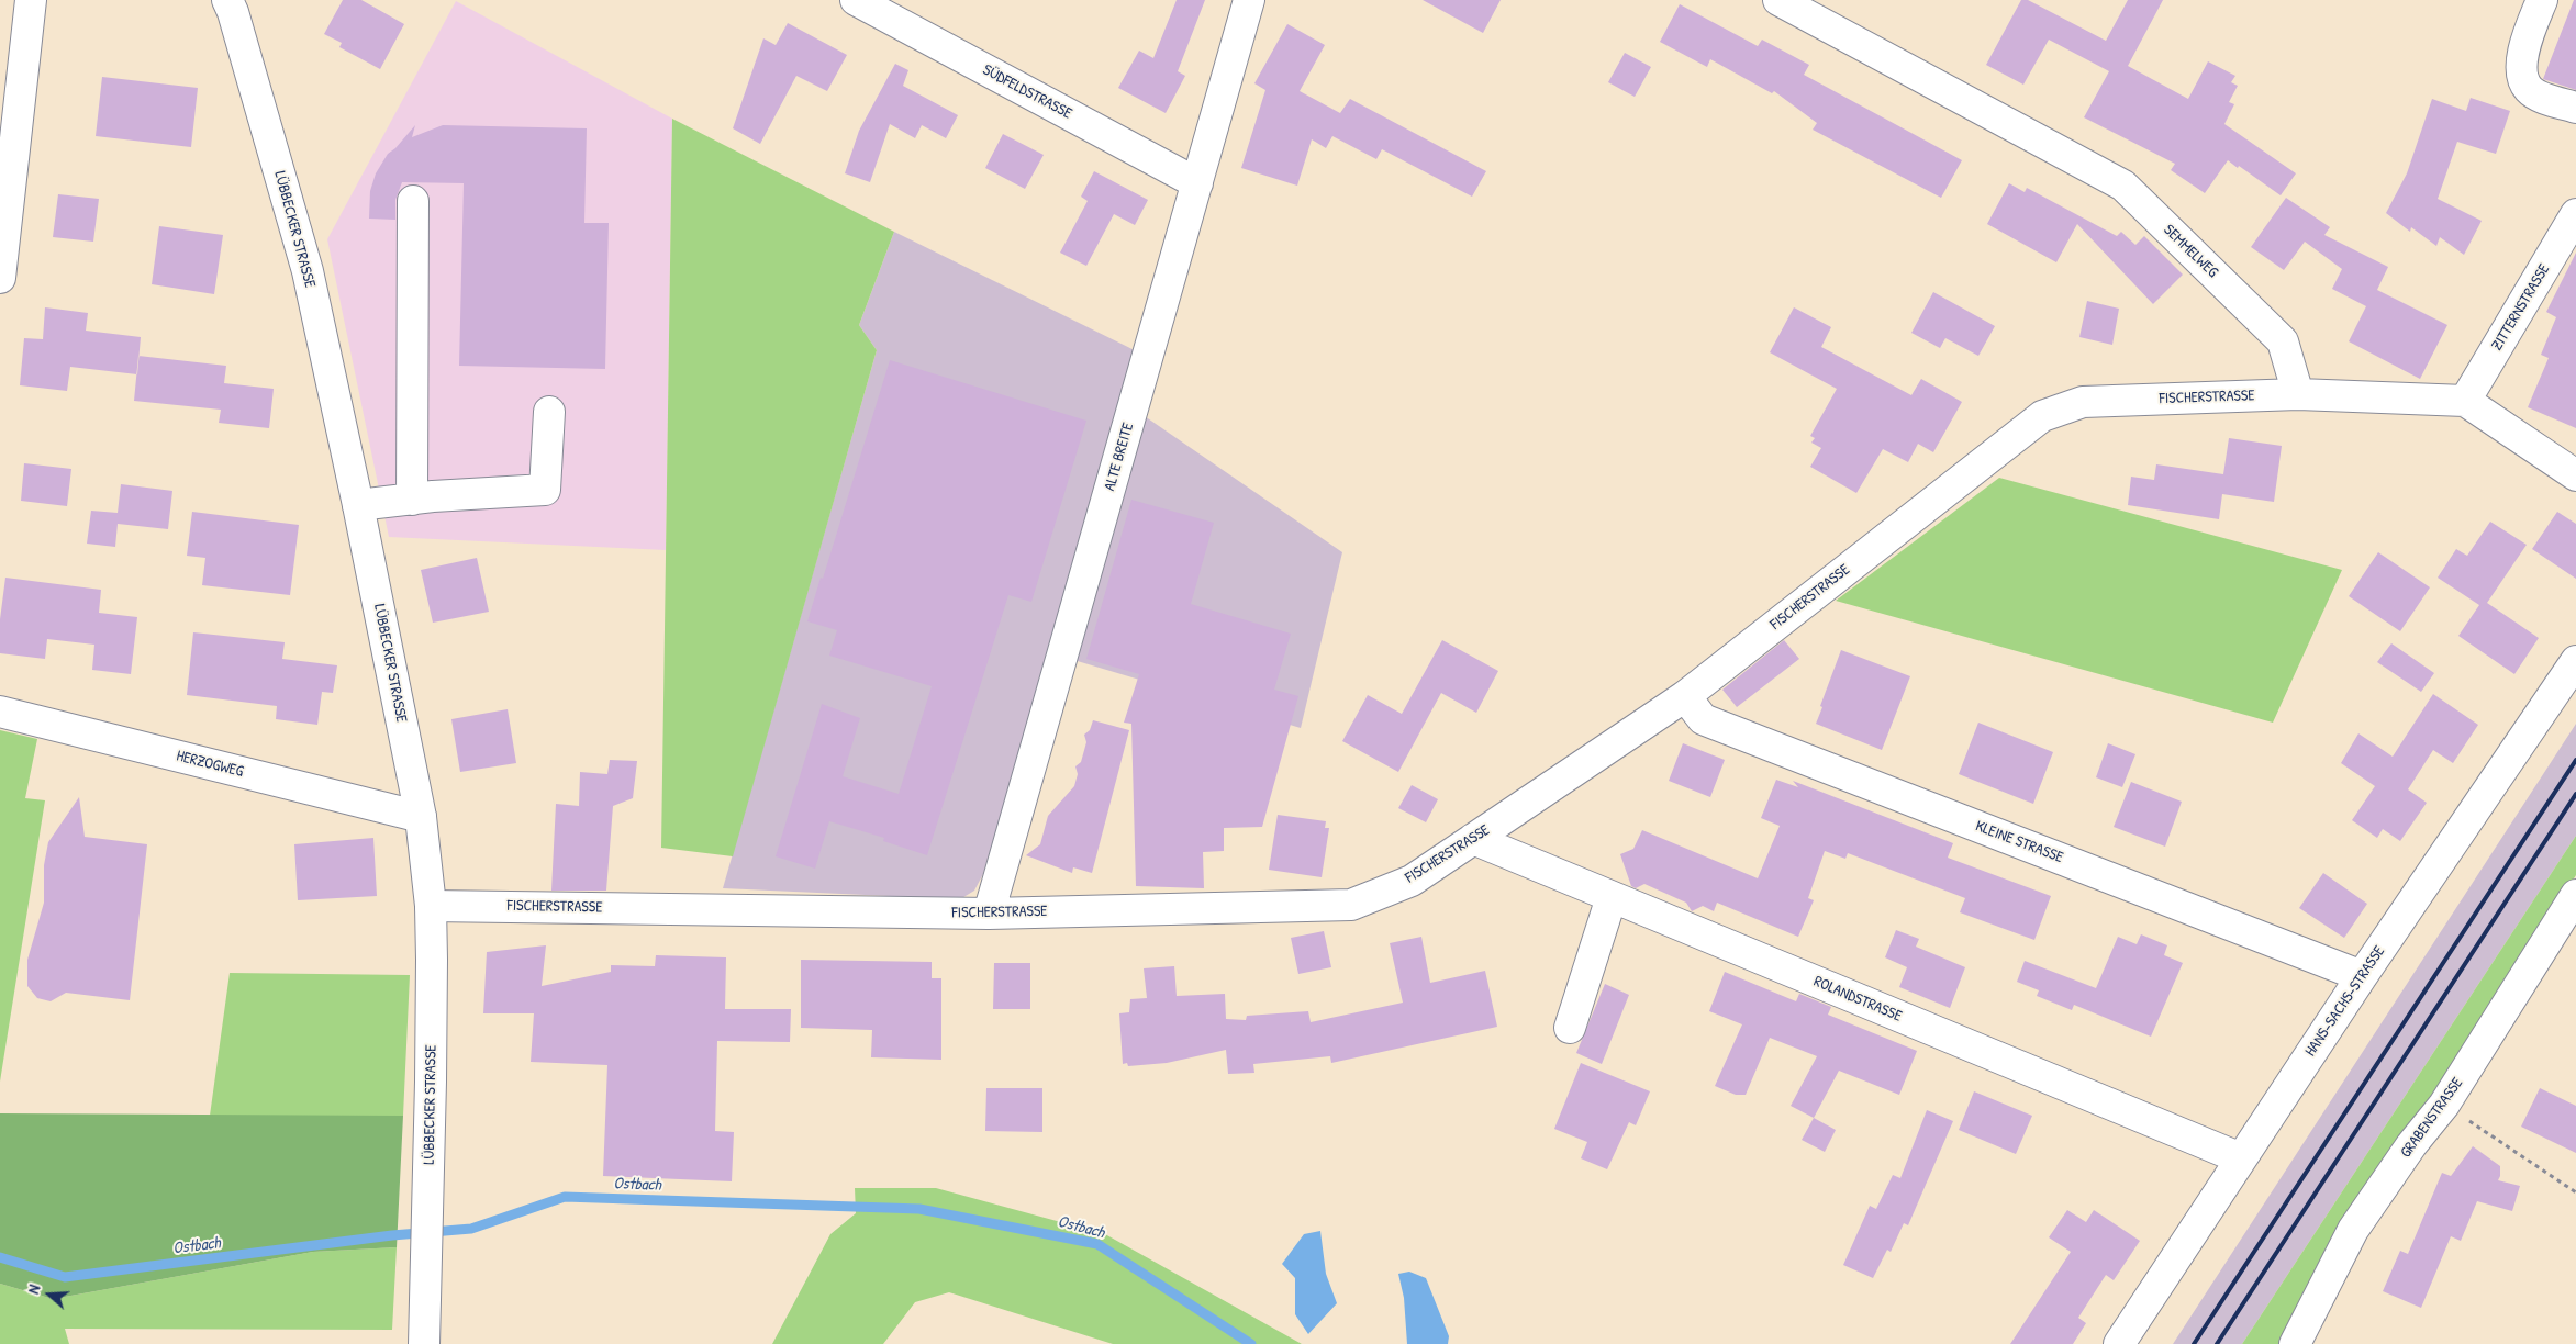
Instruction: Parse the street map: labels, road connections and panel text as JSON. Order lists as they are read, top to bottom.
{
  "streets": {
    "street": [
      "SÜDFELDSTRASSE",
      "LÜBBECKER STRASSE",
      "SEMMELWEG",
      "ZITTERNSTRASSE",
      "FISCHERSTRASSE",
      "ALTE BREITE",
      "HERZOGWEG",
      "KLEINE STRASSE",
      "ROLANDSTRASSE",
      "HANS-SACHS-STRASSE",
      "GRABENSTRASSE"
    ]
  },
  "crossings": [
    ["SÜDFELDSTRASSE", "ALTE BREITE"],
    ["LÜBBECKER STRASSE", "FISCHERSTRASSE"],
    ["LÜBBECKER STRASSE", "HERZOGWEG"],
    ["SEMMELWEG", "FISCHERSTRASSE"],
    ["FISCHERSTRASSE", "ALTE BREITE"],
    ["FISCHERSTRASSE", "KLEINE STRASSE"],
    ["FISCHERSTRASSE", "ROLANDSTRASSE"],
    ["KLEINE STRASSE", "HANS-SACHS-STRASSE"],
    ["ROLANDSTRASSE", "HANS-SACHS-STRASSE"]
  ],
  "water": ["Ostbach"],
  "north": "left"
}
